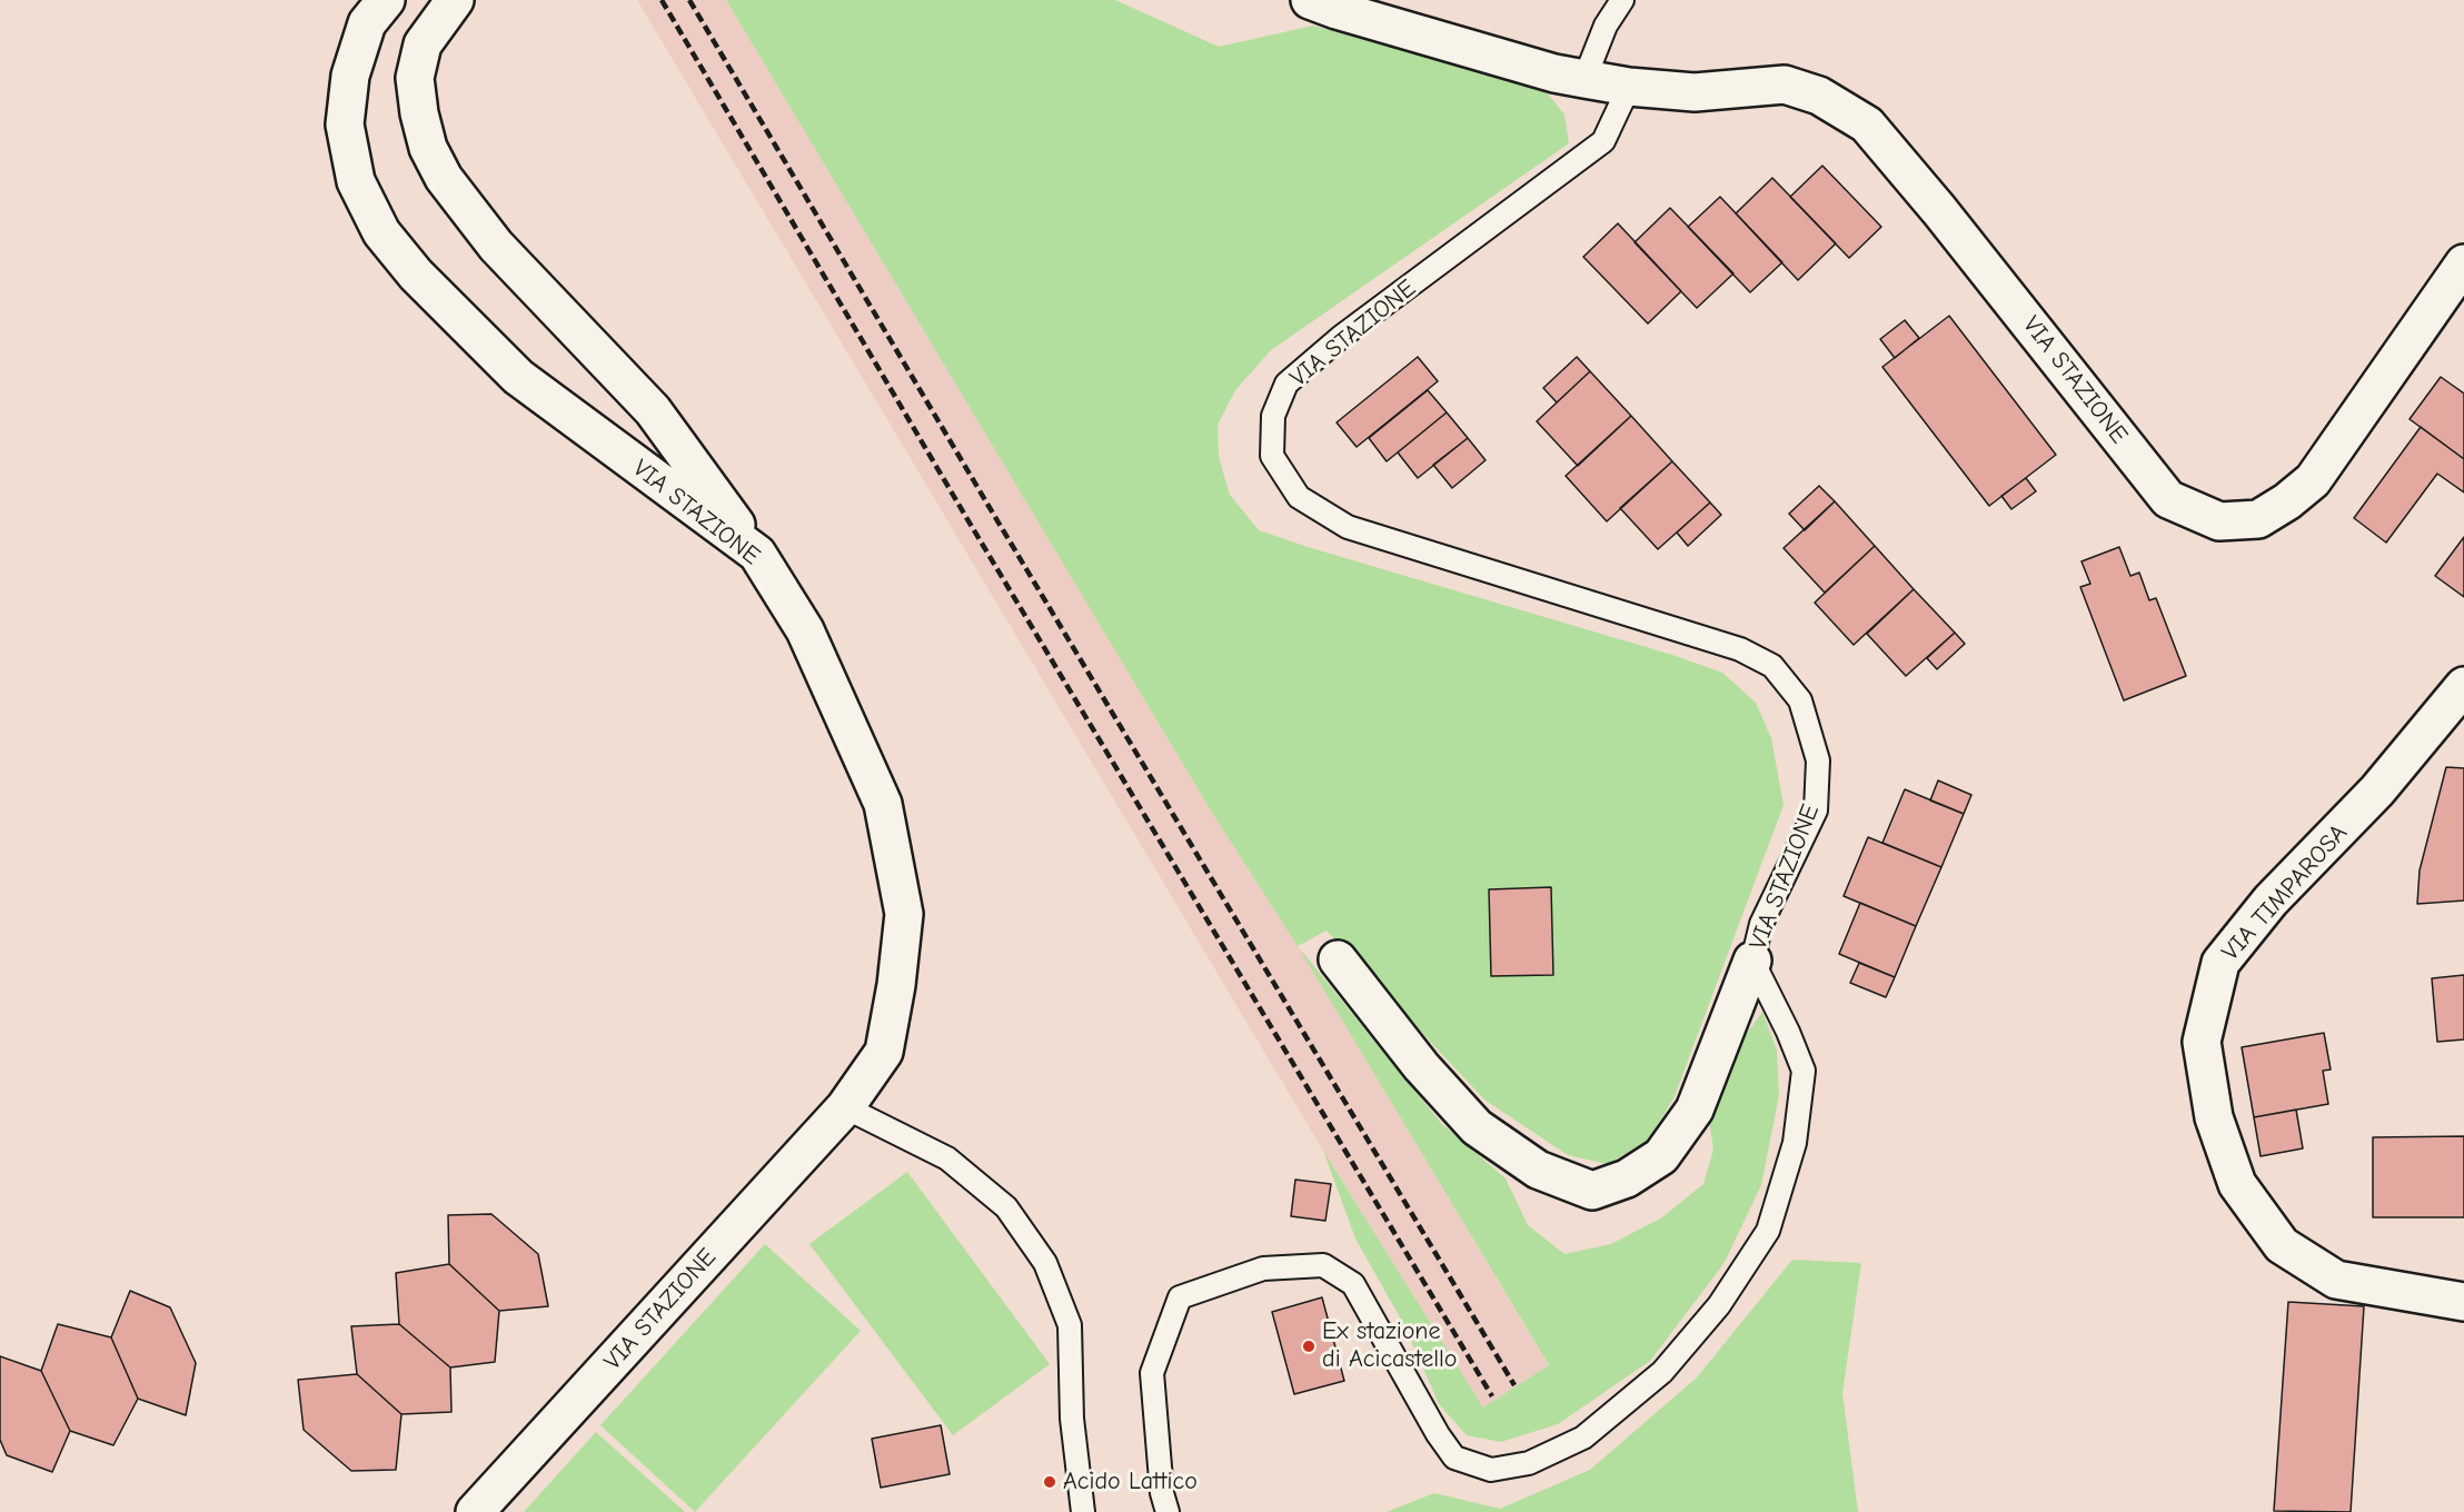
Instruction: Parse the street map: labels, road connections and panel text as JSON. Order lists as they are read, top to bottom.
{
  "streets": {
    "main road": ["VIA STAZIONE", "VIA TIMPAROSA"]
  },
  "places": ["Ex stazione di Acicastello", "Acido Lattico"]
}
